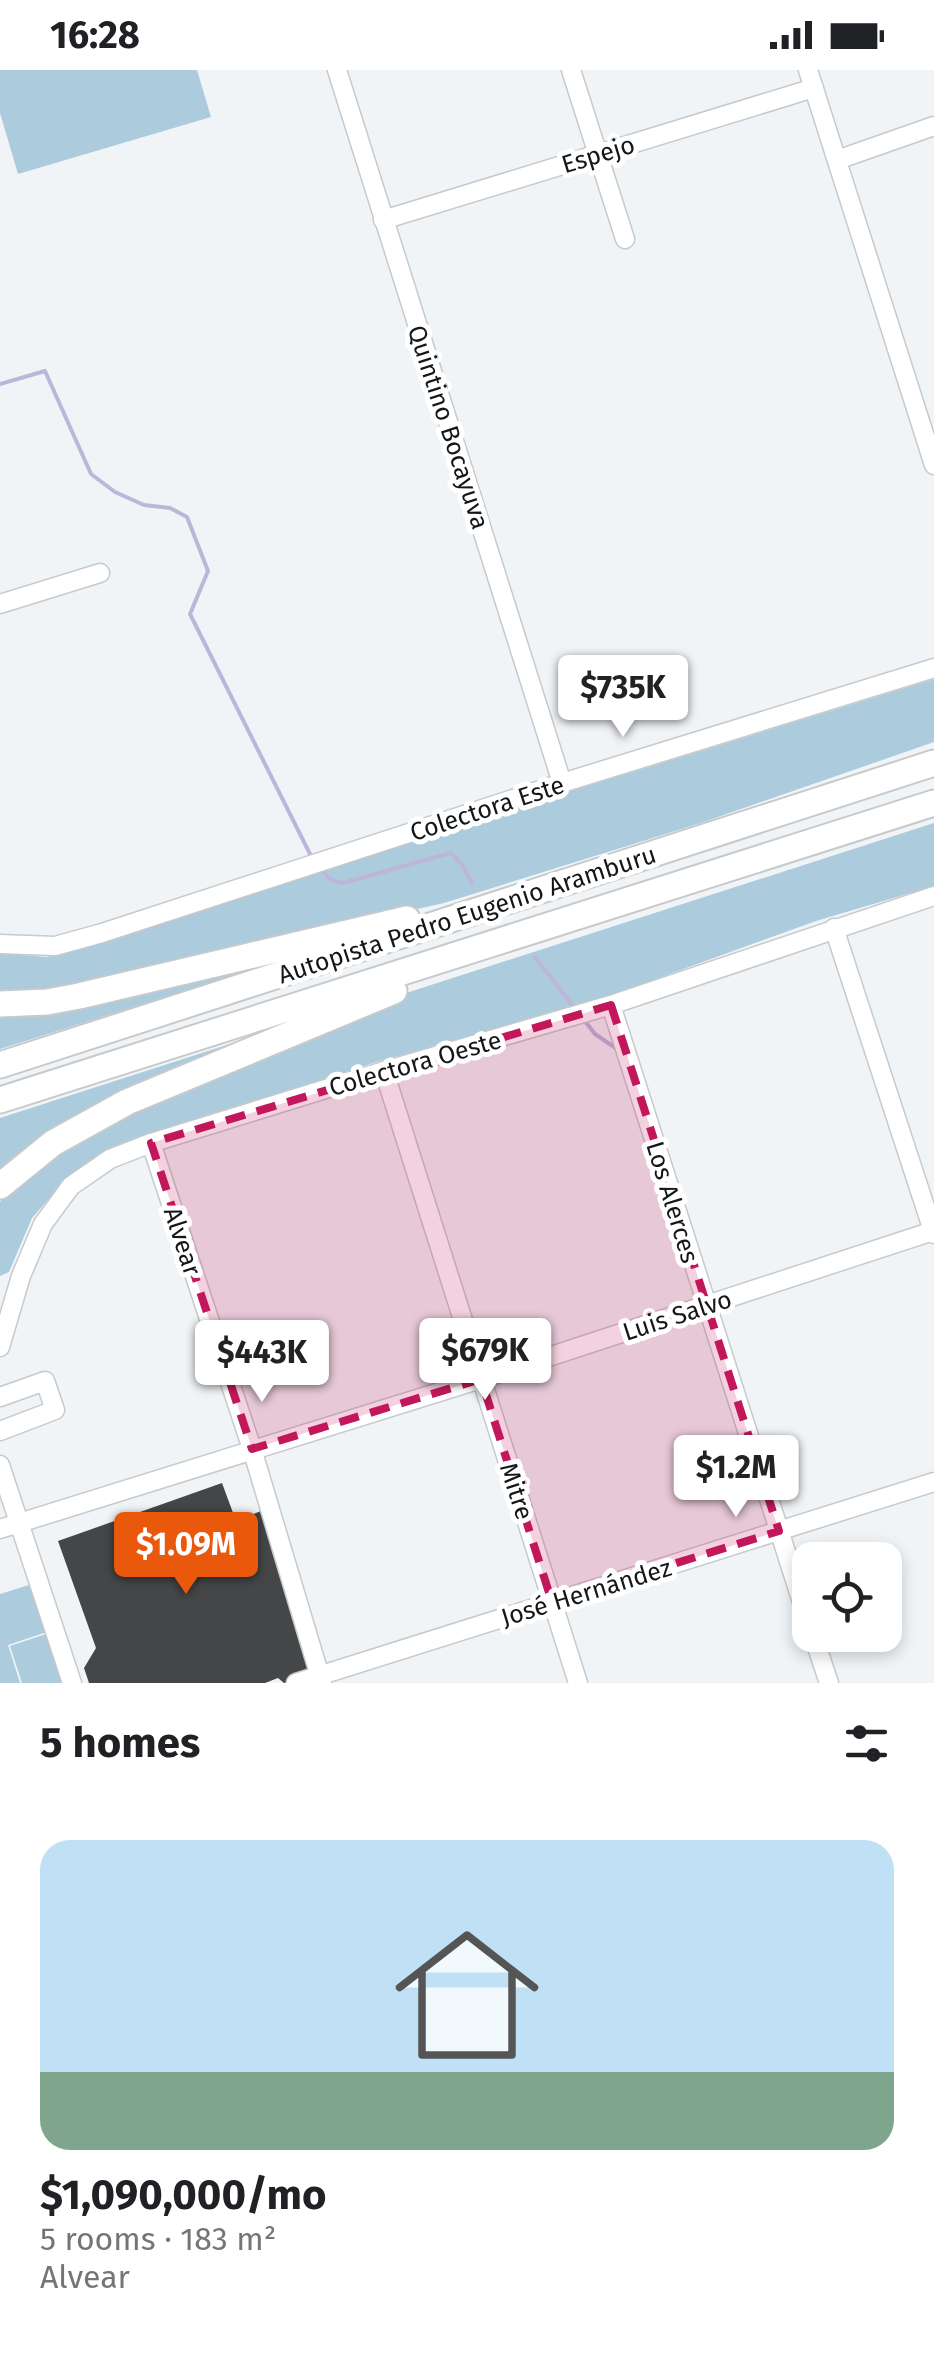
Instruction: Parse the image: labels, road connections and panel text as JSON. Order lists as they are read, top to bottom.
{
  "streets": {
    "highway": ["Autopista Pedro Eugenio Aramburu"],
    "street": [
      "Espejo",
      "Quintino Bocayuva",
      "Colectora Este",
      "Colectora Oeste",
      "Los Alerces",
      "Alvear",
      "Luis Salvo",
      "Mitre",
      "José Hernández"
    ]
  },
  "crossings": [
    ["Espejo", "Quintino Bocayuva"],
    ["Quintino Bocayuva", "Colectora Este"],
    ["Colectora Oeste", "Los Alerces"],
    ["Colectora Oeste", "Alvear"],
    ["Colectora Oeste", "Mitre"],
    ["Los Alerces", "Luis Salvo"],
    ["Los Alerces", "José Hernández"],
    ["Alvear", "Luis Salvo"],
    ["Alvear", "José Hernández"],
    ["Luis Salvo", "Mitre"],
    ["Mitre", "José Hernández"]
  ],
  "page": {
    "status": "16:28",
    "price": [
      "$735K",
      "$679K",
      "$443K",
      "$1.2M",
      "$1.09M"
    ],
    "heading": "5 homes",
    "list": [
      {
        "name": "$1,090,000/mo",
        "note": "5 rooms · 183 m² · Alvear"
      }
    ]
  }
}
